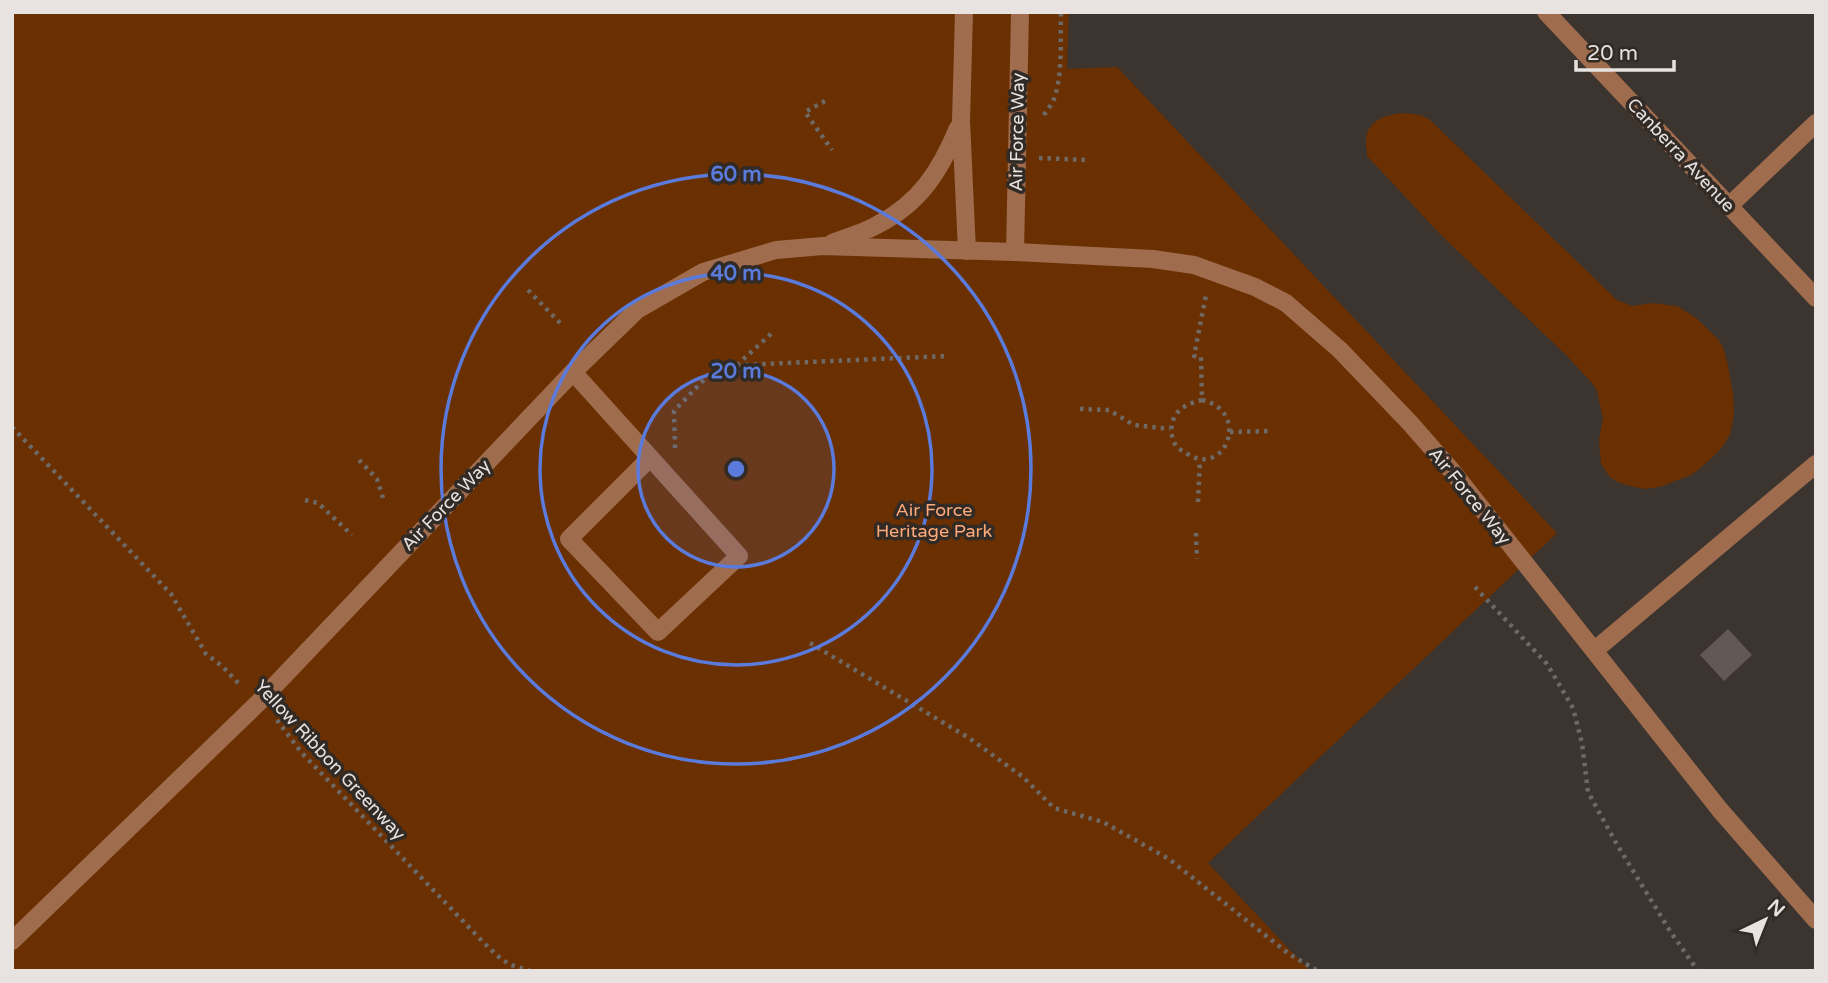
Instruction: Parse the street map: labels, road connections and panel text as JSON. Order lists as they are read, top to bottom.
{
  "streets": {
    "street": ["Air Force Way", "Canberra Avenue"],
    "path": ["Yellow Ribbon Greenway"]
  },
  "crossings": [
    ["Air Force Way", "Yellow Ribbon Greenway"]
  ],
  "parks": ["Air Force Heritage Park"],
  "scale_bar": "20 m",
  "north": "top right",
  "rings": ["60 m", "40 m", "20 m"]
}
